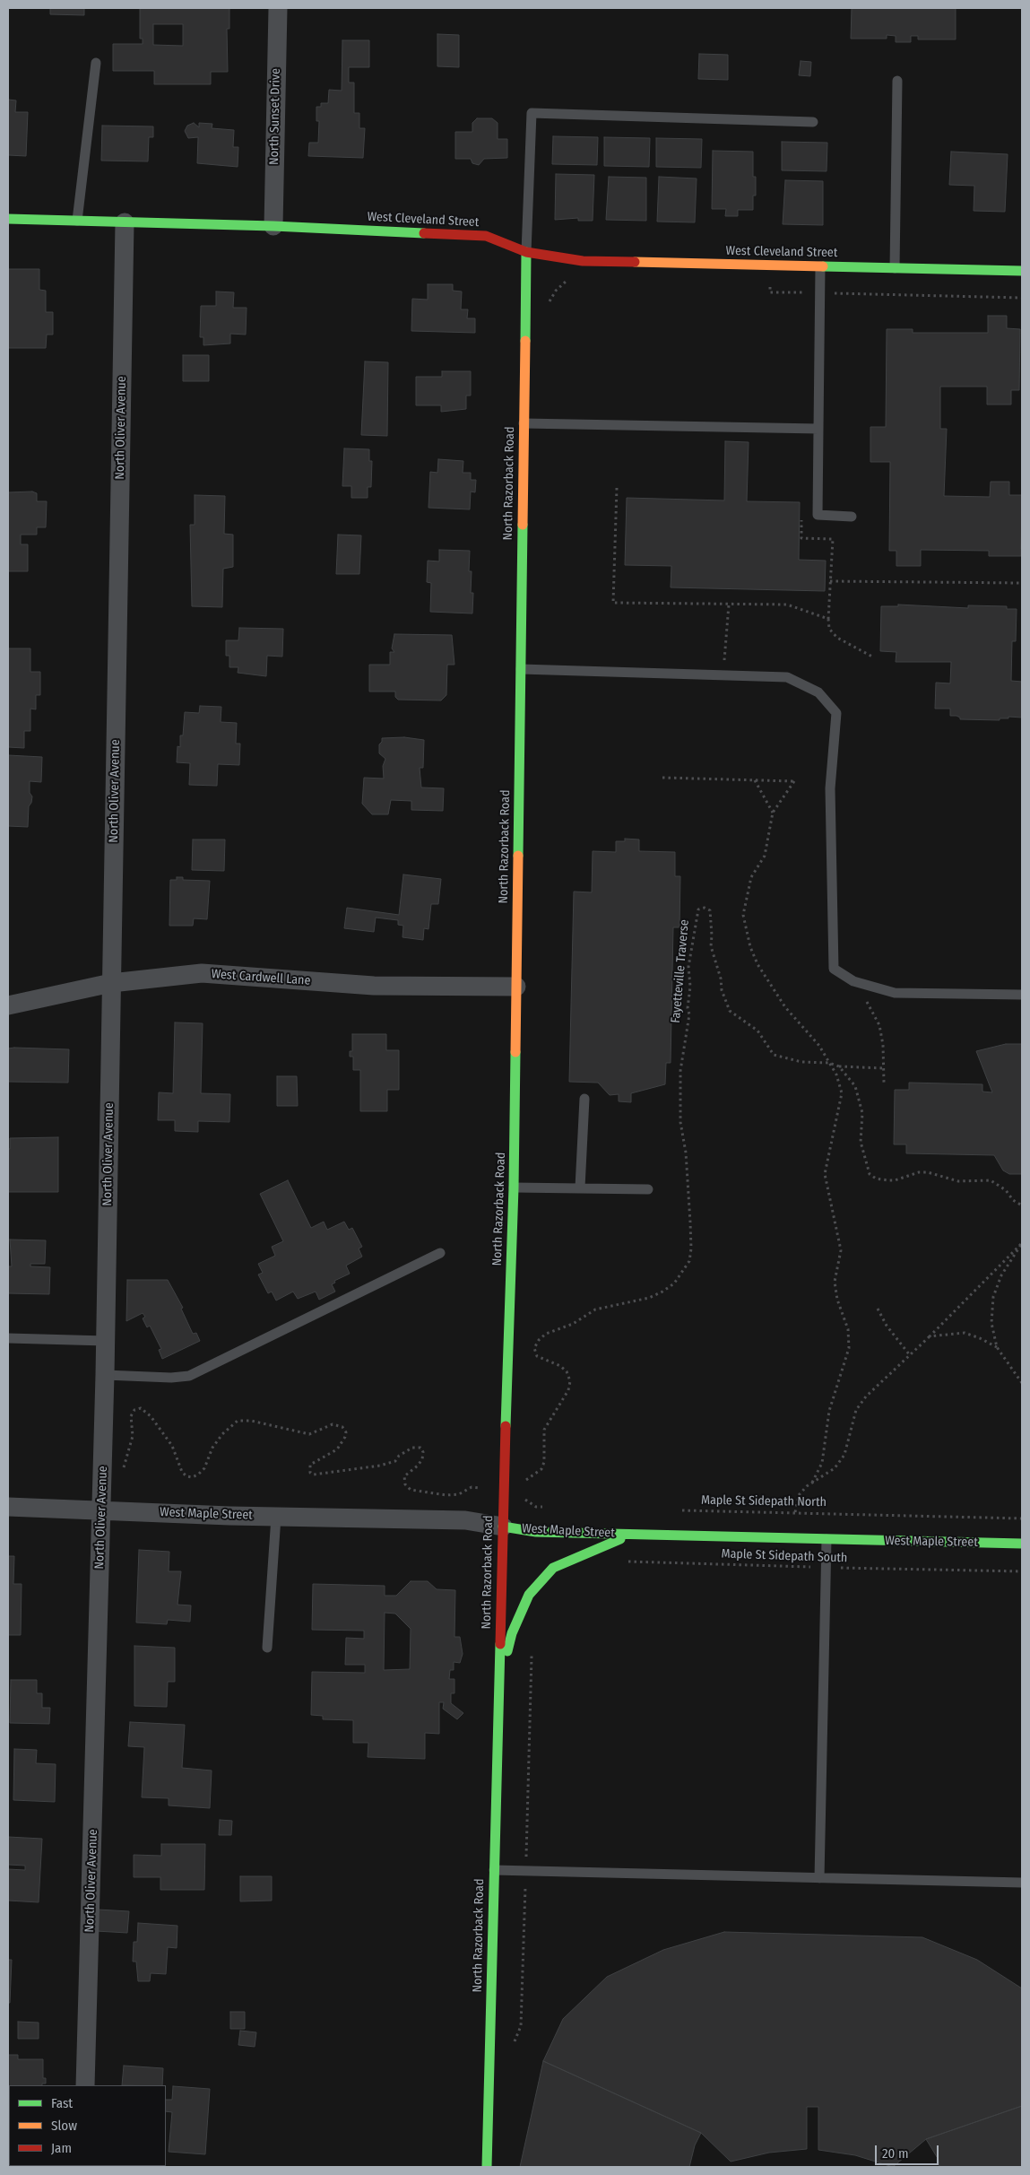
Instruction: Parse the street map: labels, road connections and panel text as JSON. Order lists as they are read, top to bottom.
{
  "streets": {
    "street": [
      "North Sunset Drive",
      "West Cleveland Street",
      "North Oliver Avenue",
      "North Razorback Road",
      "West Cardwell Lane",
      "West Maple Street"
    ],
    "path": ["Fayetteville Traverse", "Maple St Sidepath North", "Maple St Sidepath South"]
  },
  "crossings": [
    ["North Sunset Drive", "West Cleveland Street"],
    ["West Cleveland Street", "North Oliver Avenue"],
    ["West Cleveland Street", "North Razorback Road"],
    ["North Oliver Avenue", "West Cardwell Lane"],
    ["North Oliver Avenue", "West Maple Street"],
    ["North Razorback Road", "West Cardwell Lane"],
    ["North Razorback Road", "West Maple Street"]
  ],
  "legend": ["Fast", "Slow", "Jam"],
  "scale_bar": "20 m"
}
